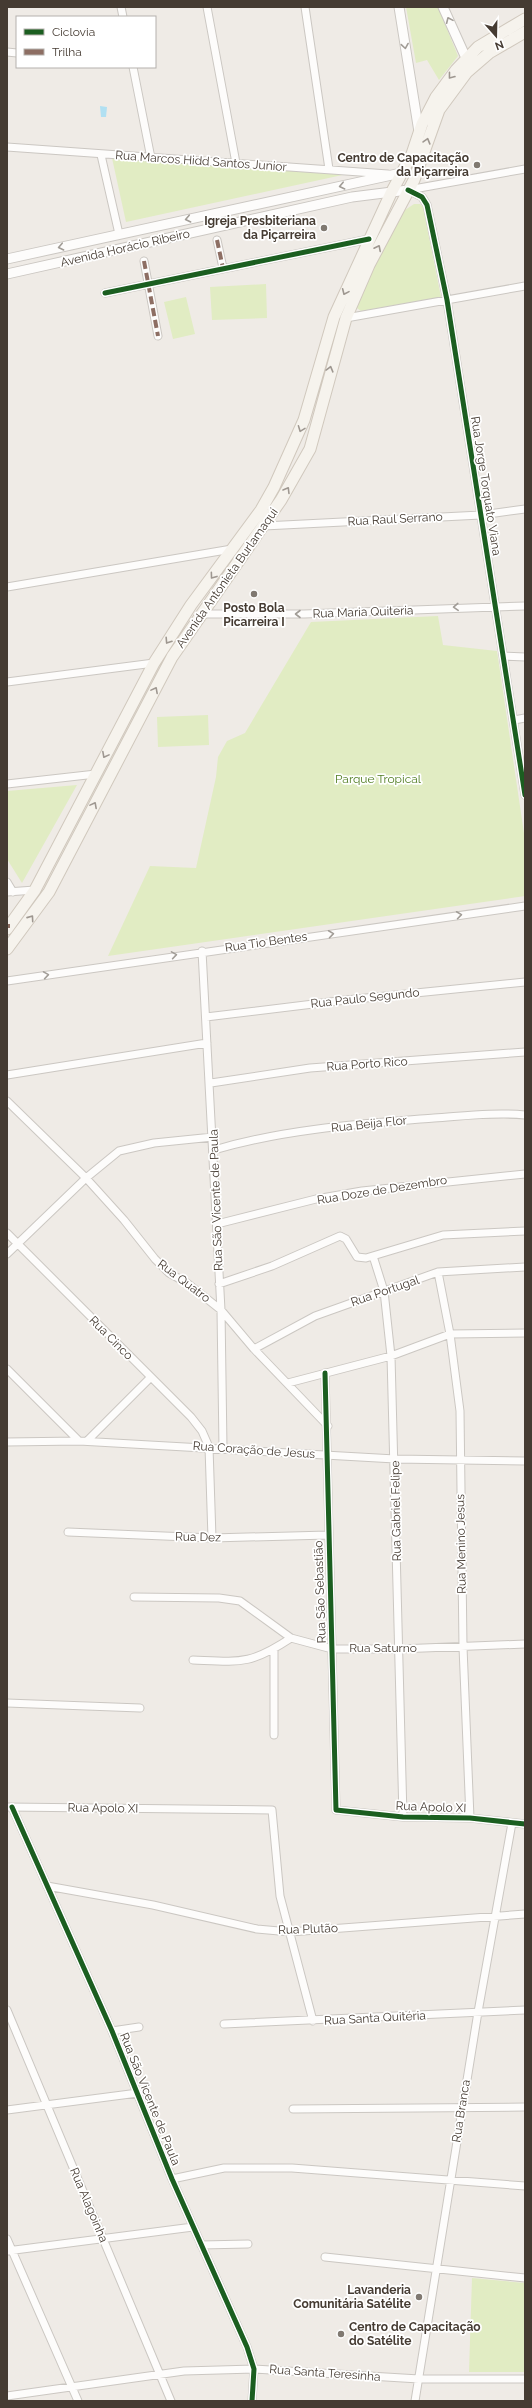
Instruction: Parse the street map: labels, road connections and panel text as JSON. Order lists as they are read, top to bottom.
{
  "streets": {
    "main road": ["Avenida Antonieta Burlamaqui"],
    "street": [
      "Rua Marcos Hidd Santos Junior",
      "Avenida Horácio Ribeiro",
      "Rua Jorge Torquato Viana",
      "Rua Raul Serrano",
      "Rua Maria Quiteria",
      "Rua Tio Bentes",
      "Rua Paulo Segundo",
      "Rua Porto Rico",
      "Rua Beija Flor",
      "Rua Doze de Dezembro",
      "Rua São Vicente de Paula",
      "Rua Quatro",
      "Rua Portugal",
      "Rua Cinco",
      "Rua Coração de Jesus",
      "Rua Gabriel Felipe",
      "Rua Dez",
      "Rua Menino Jesus",
      "Rua São Sebastião",
      "Rua Saturno",
      "Rua Apolo XI",
      "Rua Plutão",
      "Rua Santa Quitéria",
      "Rua Branca",
      "Rua Alagoinha",
      "Rua Santa Teresinha"
    ]
  },
  "crossings": [
    ["Rua Marcos Hidd Santos Junior", "Avenida Horácio Ribeiro"],
    ["Rua Marcos Hidd Santos Junior", "Avenida Antonieta Burlamaqui"],
    ["Avenida Horácio Ribeiro", "Rua Jorge Torquato Viana"],
    ["Avenida Horácio Ribeiro", "Avenida Antonieta Burlamaqui"],
    ["Rua Jorge Torquato Viana", "Rua Raul Serrano"],
    ["Rua Jorge Torquato Viana", "Avenida Antonieta Burlamaqui"],
    ["Rua Jorge Torquato Viana", "Rua Maria Quiteria"],
    ["Rua Raul Serrano", "Avenida Antonieta Burlamaqui"],
    ["Avenida Antonieta Burlamaqui", "Rua Maria Quiteria"],
    ["Rua Tio Bentes", "Rua São Vicente de Paula"],
    ["Rua Paulo Segundo", "Rua São Vicente de Paula"],
    ["Rua Porto Rico", "Rua São Vicente de Paula"],
    ["Rua Beija Flor", "Rua São Vicente de Paula"],
    ["Rua Doze de Dezembro", "Rua São Vicente de Paula"],
    ["Rua São Vicente de Paula", "Rua Quatro"],
    ["Rua São Vicente de Paula", "Rua Coração de Jesus"],
    ["Rua São Vicente de Paula", "Rua Apolo XI"],
    ["Rua São Vicente de Paula", "Rua Plutão"],
    ["Rua São Vicente de Paula", "Rua Santa Teresinha"],
    ["Rua Quatro", "Rua Portugal"],
    ["Rua Quatro", "Rua São Sebastião"],
    ["Rua Portugal", "Rua Gabriel Felipe"],
    ["Rua Portugal", "Rua Menino Jesus"],
    ["Rua Cinco", "Rua Coração de Jesus"],
    ["Rua Coração de Jesus", "Rua Gabriel Felipe"],
    ["Rua Coração de Jesus", "Rua Menino Jesus"],
    ["Rua Coração de Jesus", "Rua São Sebastião"],
    ["Rua Gabriel Felipe", "Rua Saturno"],
    ["Rua Gabriel Felipe", "Rua Apolo XI"],
    ["Rua Dez", "Rua São Sebastião"],
    ["Rua Menino Jesus", "Rua Saturno"],
    ["Rua Menino Jesus", "Rua Apolo XI"],
    ["Rua São Sebastião", "Rua Saturno"],
    ["Rua São Sebastião", "Rua Apolo XI"],
    ["Rua Apolo XI", "Rua Plutão"],
    ["Rua Apolo XI", "Rua Branca"],
    ["Rua Plutão", "Rua Branca"],
    ["Rua Santa Quitéria", "Rua Branca"],
    ["Rua Branca", "Rua Santa Teresinha"],
    ["Rua Alagoinha", "Rua Santa Teresinha"]
  ],
  "one_way": ["Rua Maria Quiteria", "Rua Tio Bentes"],
  "parks": ["Parque Tropical"],
  "places": [
    "Centro de Capacitação da Piçarreira",
    "Igreja Presbiteriana da Piçarreira",
    "Posto Bola Picarreira I",
    "Lavanderia Comunitária Satélite",
    "Centro de Capacitação do Satélite"
  ],
  "legend": ["Ciclovia", "Trilha"],
  "north": "bottom"
}
